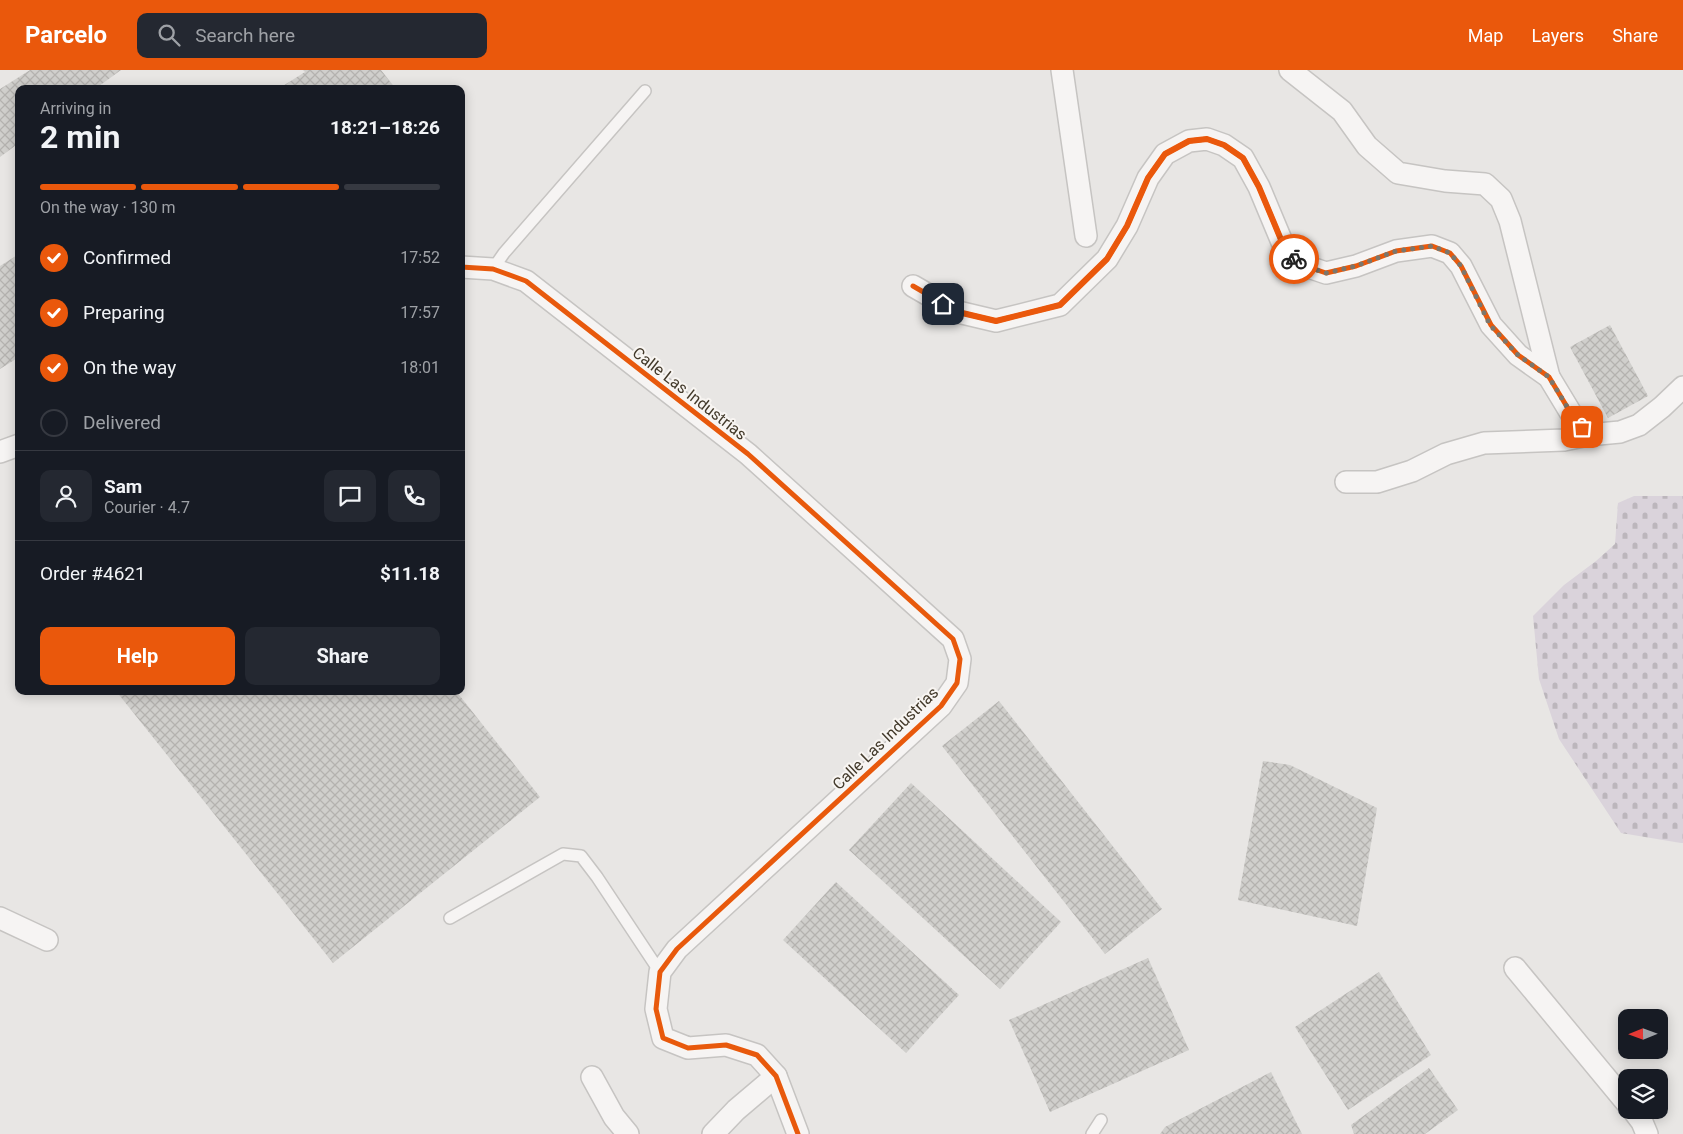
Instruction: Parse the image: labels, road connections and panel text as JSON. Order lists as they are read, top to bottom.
{
  "streets": {
    "street": ["Calle Las Industrias"]
  },
  "north": "left",
  "page": {
    "header": "Parcelo",
    "search": "Search here",
    "nav": ["Map", "Layers", "Share"],
    "heading": ["2 min", "Arriving in", "18:21–18:26"],
    "panel": [
      "Sam",
      "Courier · 4.7",
      "Order #4621",
      "$11.18"
    ],
    "bar": "On the way · 130 m",
    "list": [
      ["Confirmed", "17:52"],
      ["Preparing", "17:57"],
      ["On the way", "18:01"],
      "Delivered"
    ],
    "buttons": ["Help", "Share"]
  }
}
